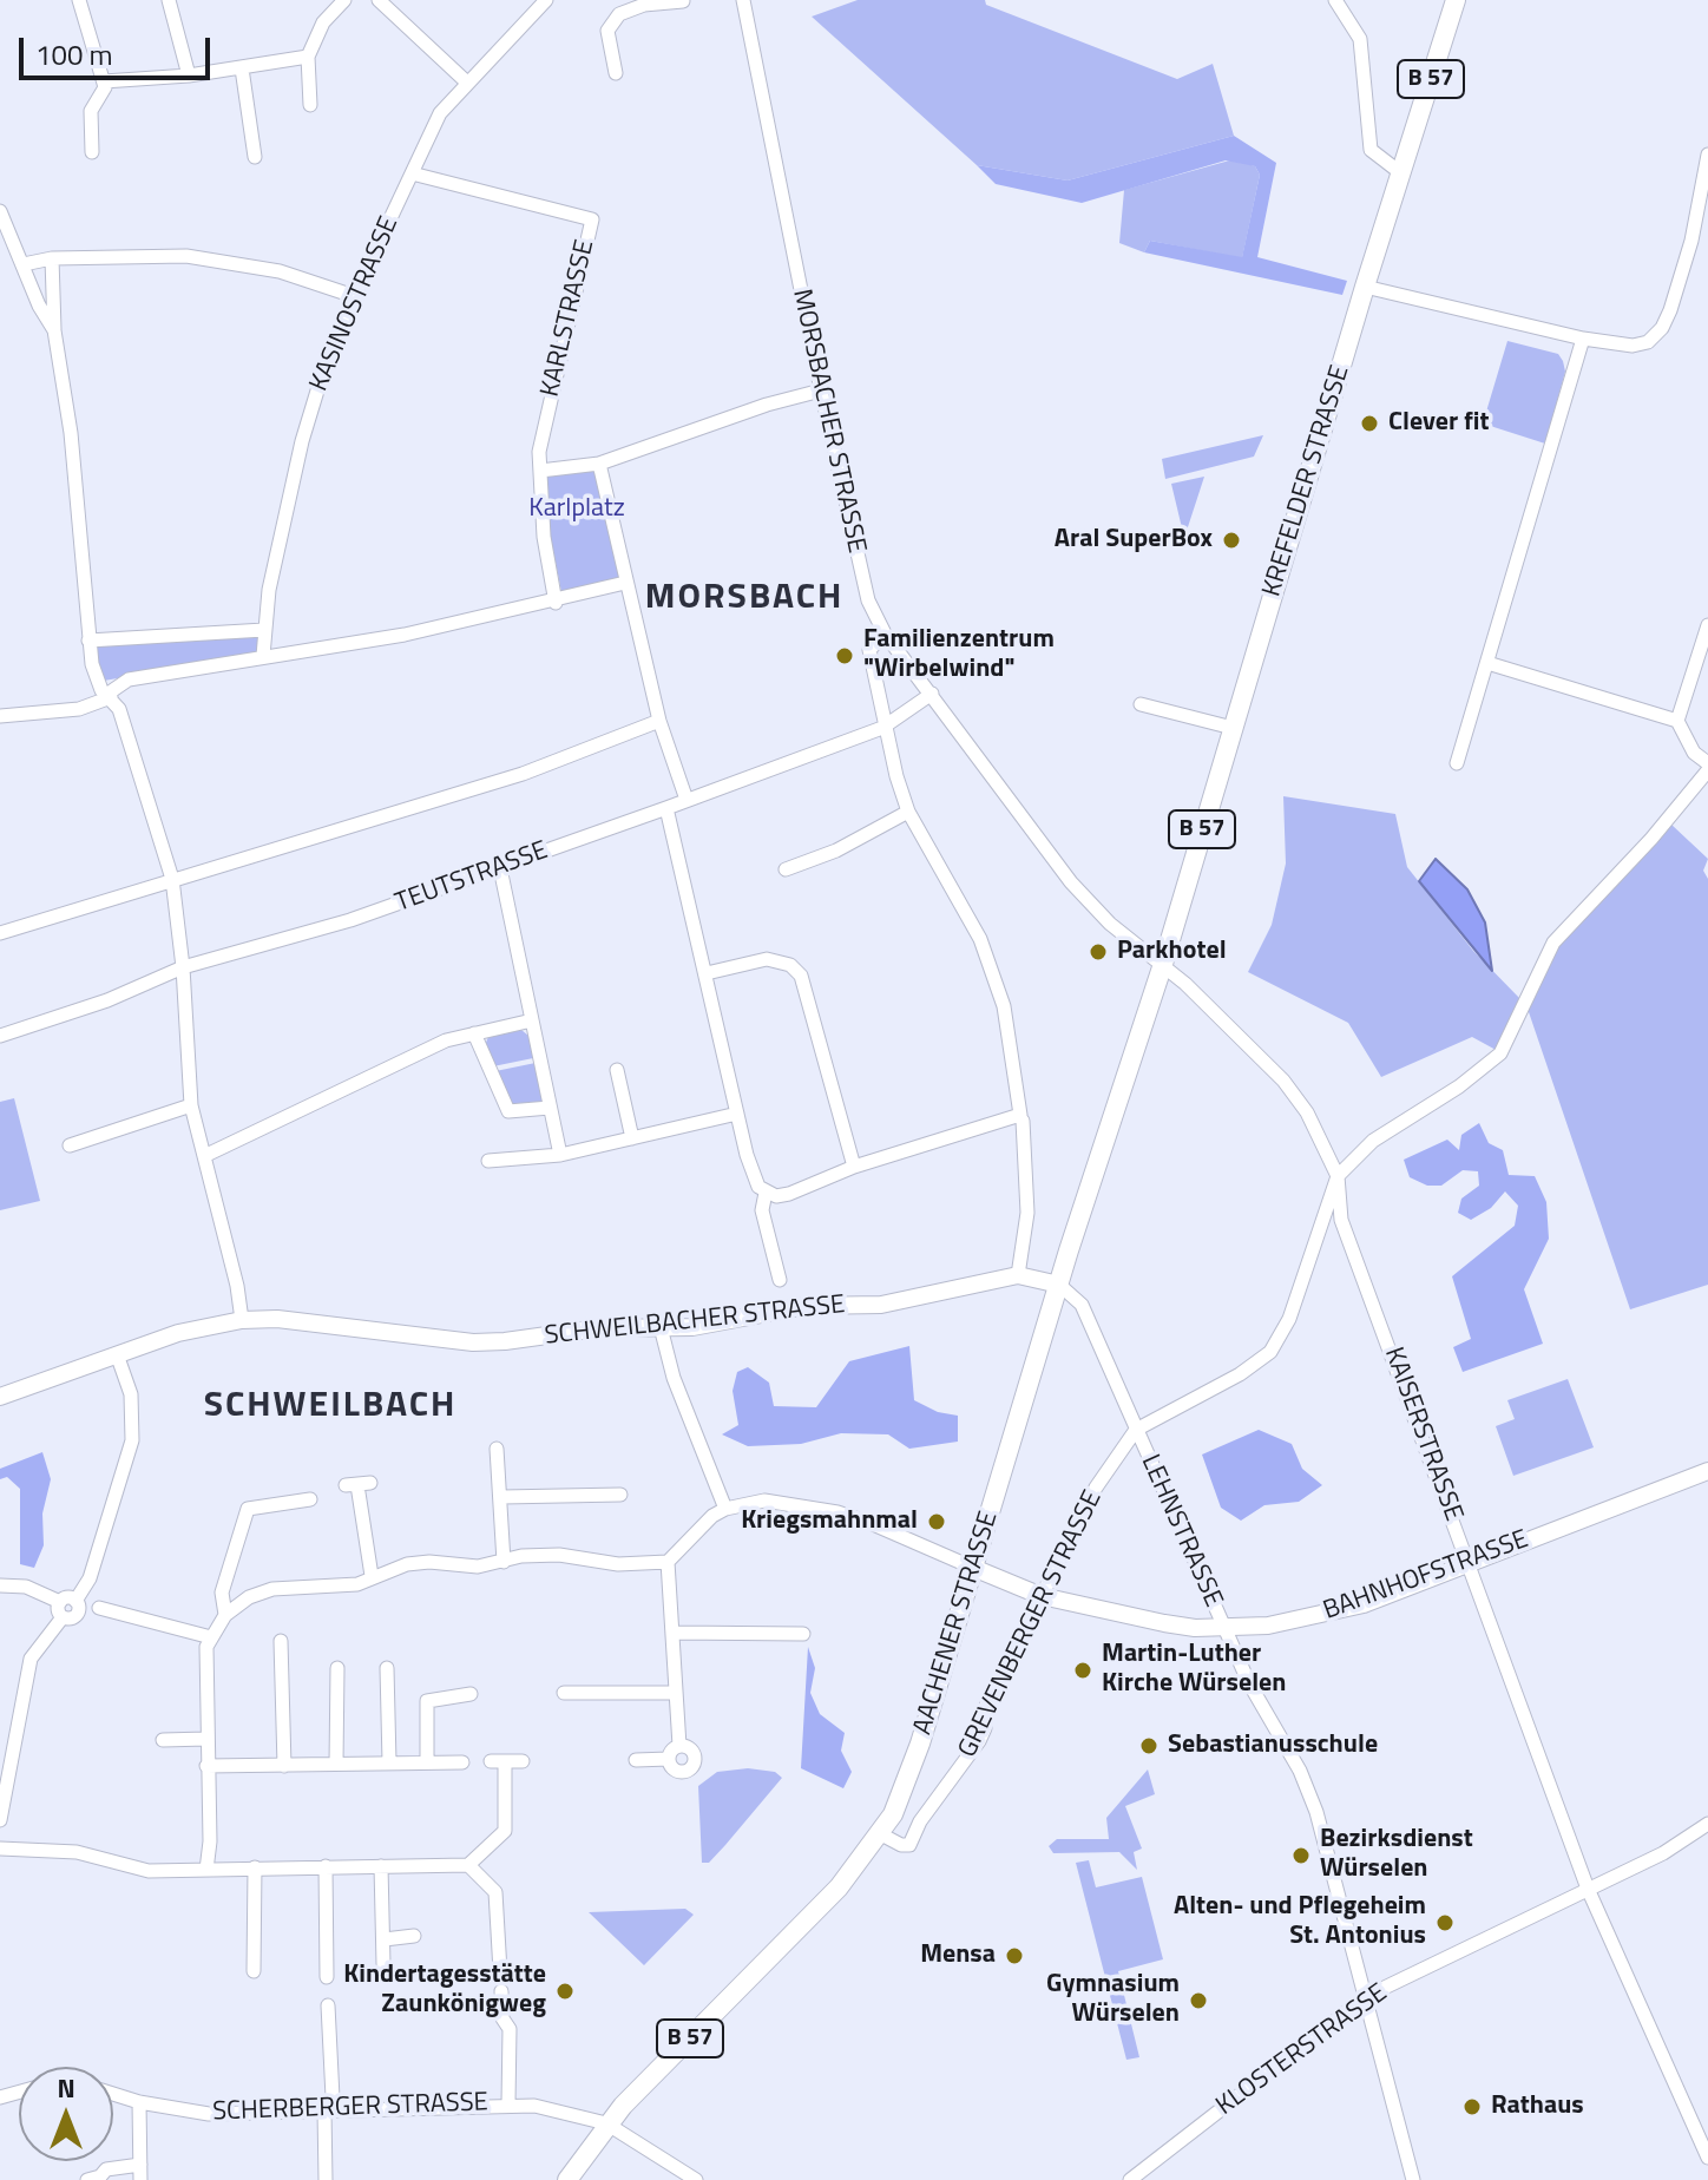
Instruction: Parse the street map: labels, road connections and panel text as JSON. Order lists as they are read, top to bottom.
{
  "streets": {
    "main road": [
      "B 57",
      "KREFELDER STRASSE",
      "SCHWEILBACHER STRASSE",
      "BAHNHOFSTRASSE",
      "AACHENER STRASSE"
    ],
    "street": [
      "KASINOSTRASSE",
      "KARLSTRASSE",
      "MORSBACHER STRASSE",
      "TEUTSTRASSE",
      "KAISERSTRASSE",
      "LEHNSTRASSE",
      "GREVENBERGER STRASSE",
      "KLOSTERSTRASSE",
      "SCHERBERGER STRASSE"
    ]
  },
  "crossings": [
    ["KASINOSTRASSE", "KARLSTRASSE"],
    ["MORSBACHER STRASSE", "KREFELDER STRASSE"],
    ["MORSBACHER STRASSE", "TEUTSTRASSE"],
    ["MORSBACHER STRASSE", "KAISERSTRASSE"],
    ["MORSBACHER STRASSE", "AACHENER STRASSE"],
    ["KREFELDER STRASSE", "KAISERSTRASSE"],
    ["KREFELDER STRASSE", "AACHENER STRASSE"],
    ["SCHWEILBACHER STRASSE", "LEHNSTRASSE"],
    ["SCHWEILBACHER STRASSE", "AACHENER STRASSE"],
    ["KAISERSTRASSE", "BAHNHOFSTRASSE"],
    ["KAISERSTRASSE", "AACHENER STRASSE"],
    ["KAISERSTRASSE", "GREVENBERGER STRASSE"],
    ["KAISERSTRASSE", "KLOSTERSTRASSE"],
    ["LEHNSTRASSE", "BAHNHOFSTRASSE"],
    ["LEHNSTRASSE", "AACHENER STRASSE"],
    ["LEHNSTRASSE", "GREVENBERGER STRASSE"],
    ["LEHNSTRASSE", "KLOSTERSTRASSE"],
    ["BAHNHOFSTRASSE", "AACHENER STRASSE"],
    ["BAHNHOFSTRASSE", "GREVENBERGER STRASSE"],
    ["AACHENER STRASSE", "GREVENBERGER STRASSE"],
    ["AACHENER STRASSE", "SCHERBERGER STRASSE"]
  ],
  "districts": ["MORSBACH", "SCHWEILBACH"],
  "parks": ["Karlplatz"],
  "places": [
    "Clever fit",
    "Aral SuperBox",
    "Familienzentrum \"Wirbelwind\"",
    "Parkhotel",
    "Kriegsmahnmal",
    "Martin-Luther Kirche Würselen",
    "Sebastianusschule",
    "Bezirksdienst Würselen",
    "Alten- und Pflegeheim St. Antonius",
    "Mensa",
    "Kindertagesstätte Zaunkönigweg",
    "Gymnasium Würselen",
    "Rathaus"
  ],
  "scale_bar": "100 m",
  "north": "top"
}
